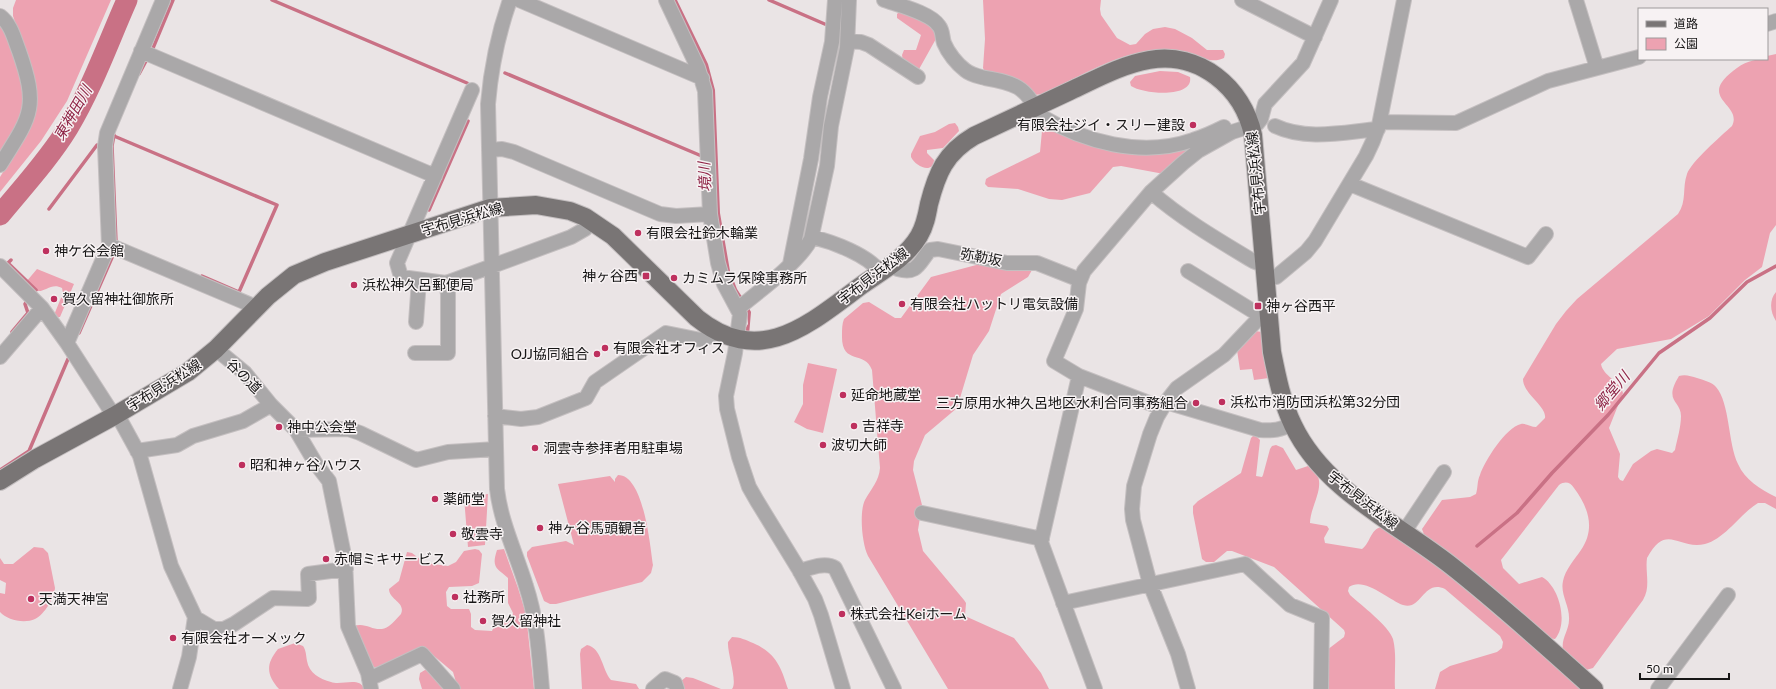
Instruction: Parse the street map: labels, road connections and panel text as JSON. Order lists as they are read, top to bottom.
{
  "streets": {
    "main road": ["宇布見浜松線"],
    "street": ["弥勒坂", "谷の道"]
  },
  "crossings": [
    ["宇布見浜松線", "弥勒坂"],
    ["宇布見浜松線", "谷の道"]
  ],
  "water": ["東神田川", "境川", "郷堂川"],
  "places": {
    "other": [
      "有限会社ジイ・スリー建設",
      "有限会社鈴木輪業",
      "神ケ谷会館",
      "カミムラ保険事務所",
      "浜松神久呂郵便局",
      "賀久留神社御旅所",
      "有限会社ハットリ電気設備",
      "有限会社オフィス",
      "OJJ協同組合",
      "延命地蔵堂",
      "浜松市消防団浜松第32分団",
      "三方原用水神久呂地区水利合同事務組合",
      "吉祥寺",
      "神中公会堂",
      "波切大師",
      "洞雲寺参拝者用駐車場",
      "昭和神ヶ谷ハウス",
      "薬師堂",
      "神ヶ谷馬頭観音",
      "敬雲寺",
      "赤帽ミキサービス",
      "社務所",
      "天満天神宮",
      "株式会社Keiホーム",
      "賀久留神社",
      "有限会社オーメック"
    ],
    "transit": ["神ヶ谷西", "神ヶ谷西平"]
  },
  "legend": ["道路", "公園"],
  "scale_bar": "50 m"
}
